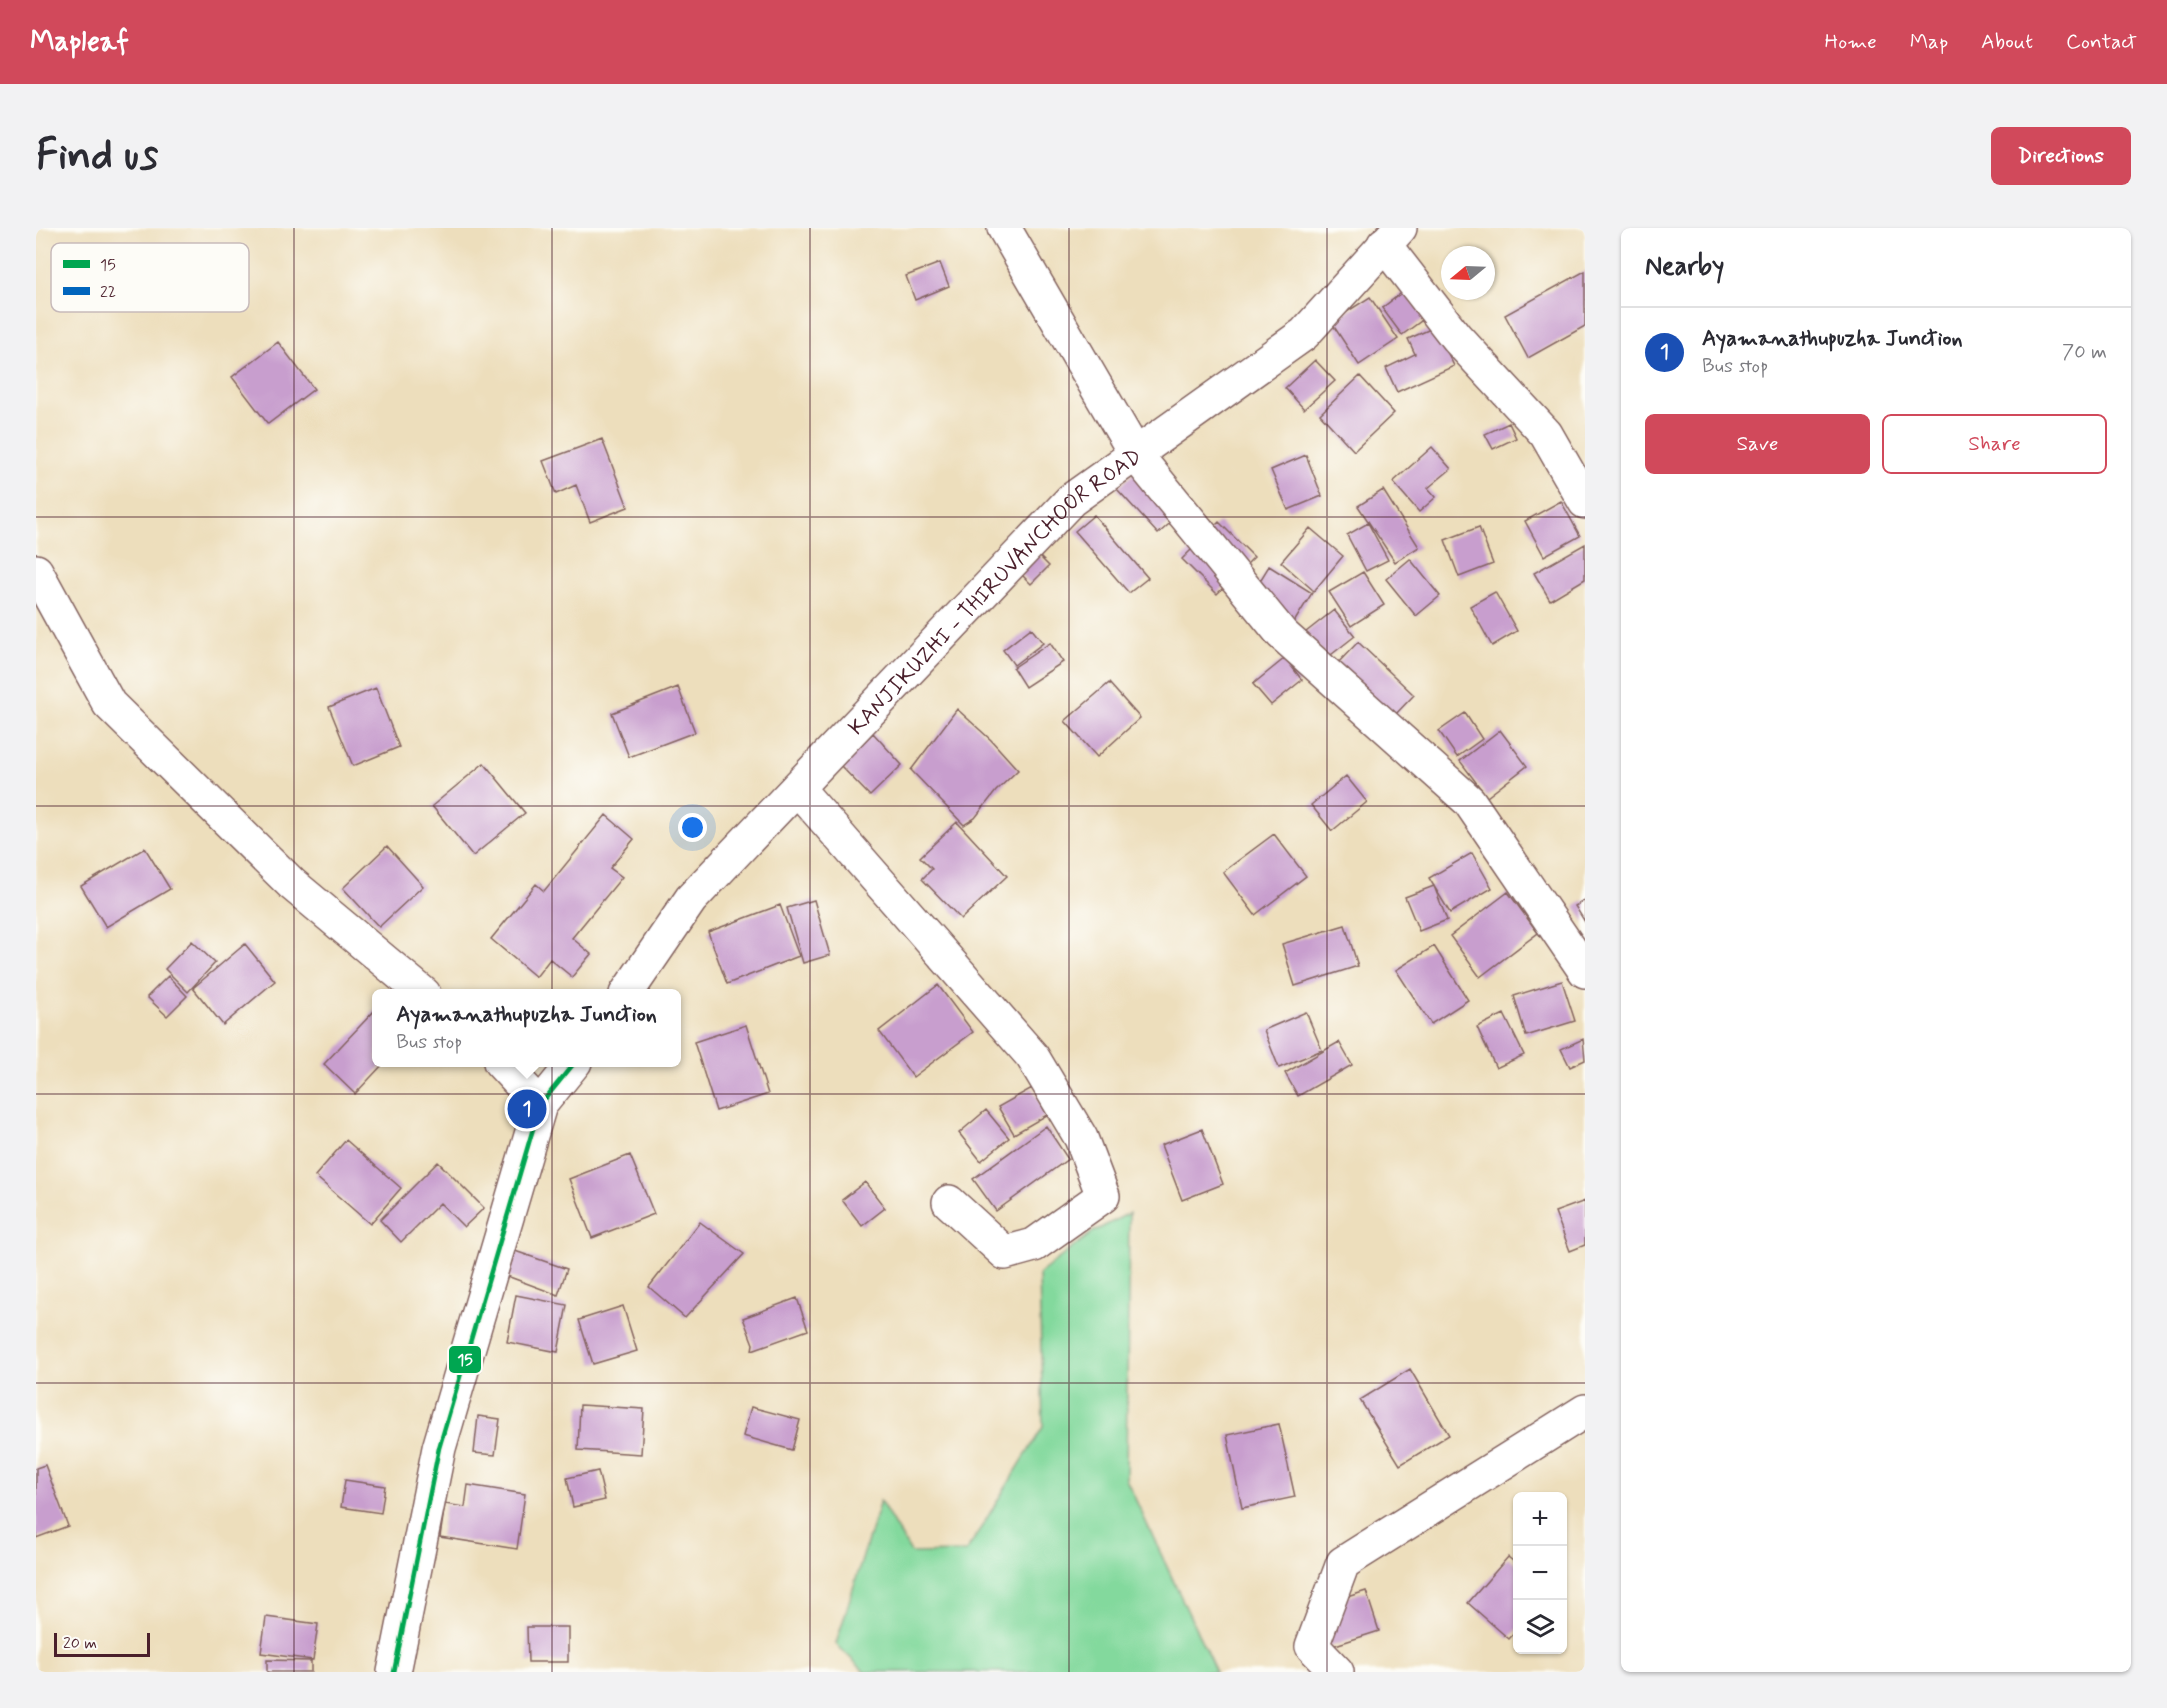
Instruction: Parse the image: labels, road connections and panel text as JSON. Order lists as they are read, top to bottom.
{
  "streets": {
    "street": ["KANJIKUZHI - THIRUVANCHOOR ROAD"]
  },
  "lines": ["transit line 15"],
  "legend": ["15", "22"],
  "scale_bar": "20 m",
  "north": "left",
  "page": {
    "header": "Mapleaf",
    "nav": [
      "Home",
      "Map",
      "About",
      "Contact"
    ],
    "buttons": [
      "Directions",
      ["Save", "Share"]
    ],
    "title": "Find us",
    "heading": "Nearby",
    "list": [
      {
        "mark": "1",
        "name": "Ayamanathupuzha Junction",
        "note": "Bus stop",
        "value": "70 m"
      }
    ],
    "popup": ["Ayamanathupuzha Junction", "Bus stop"],
    "pins": "1",
    "map_buttons": ["+", "−"],
    "scale": "20 m"
  }
}
